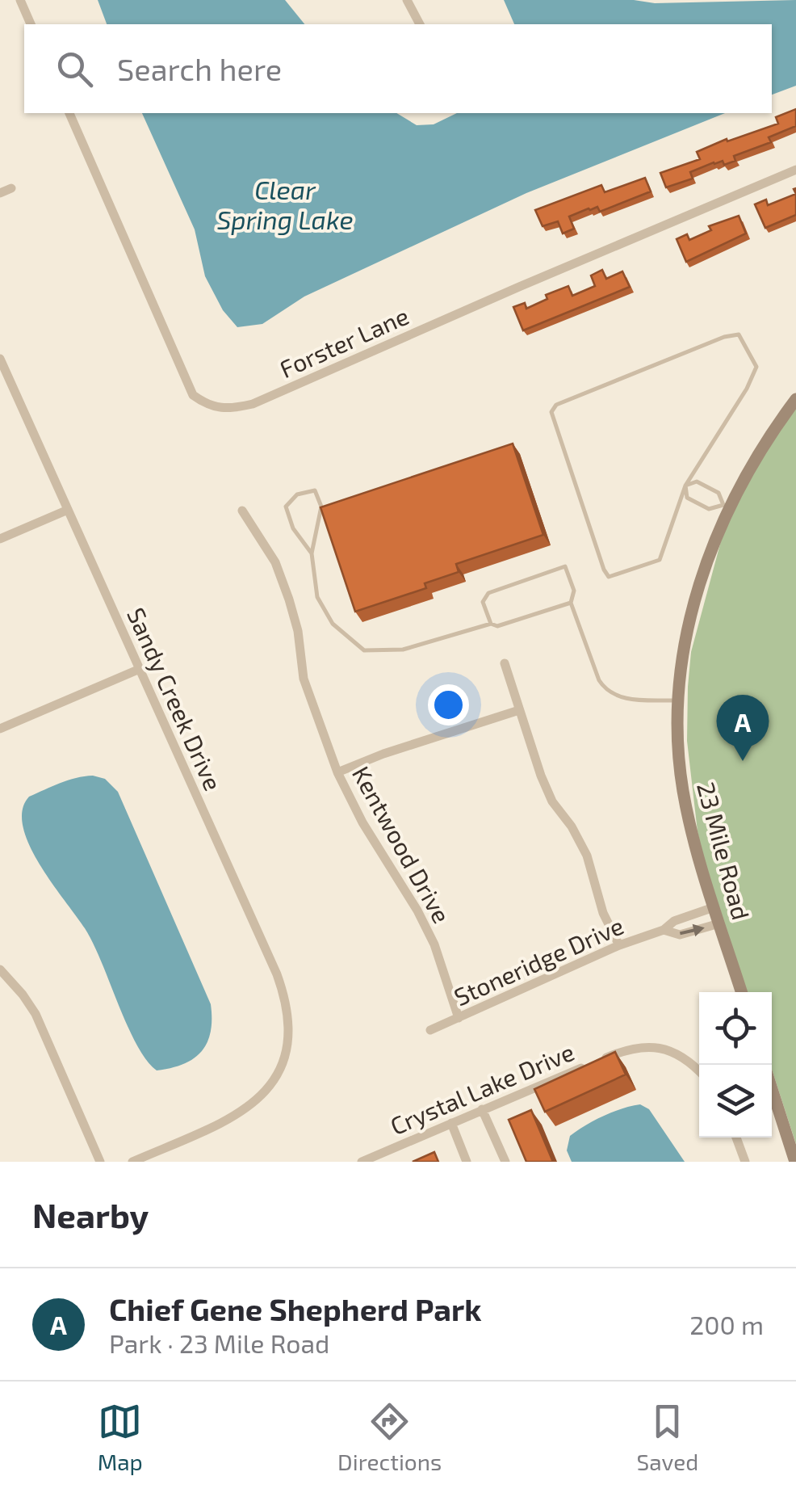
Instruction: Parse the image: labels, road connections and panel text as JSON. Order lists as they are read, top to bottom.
{
  "streets": {
    "main road": ["23 Mile Road"],
    "street": [
      "Forster Lane",
      "Sandy Creek Drive",
      "Kentwood Drive",
      "Stoneridge Drive",
      "Crystal Lake Drive"
    ]
  },
  "crossings": [
    ["Kentwood Drive", "Stoneridge Drive"],
    ["23 Mile Road", "Stoneridge Drive"]
  ],
  "water": ["Clear Spring Lake"],
  "page": {
    "search": "Search here",
    "pins": "A",
    "heading": "Nearby",
    "list": [
      {
        "mark": "A",
        "name": "Chief Gene Shepherd Park",
        "note": "Park · 23 Mile Road",
        "value": "200 m"
      }
    ],
    "nav": ["Map", "Directions", "Saved"]
  }
}
